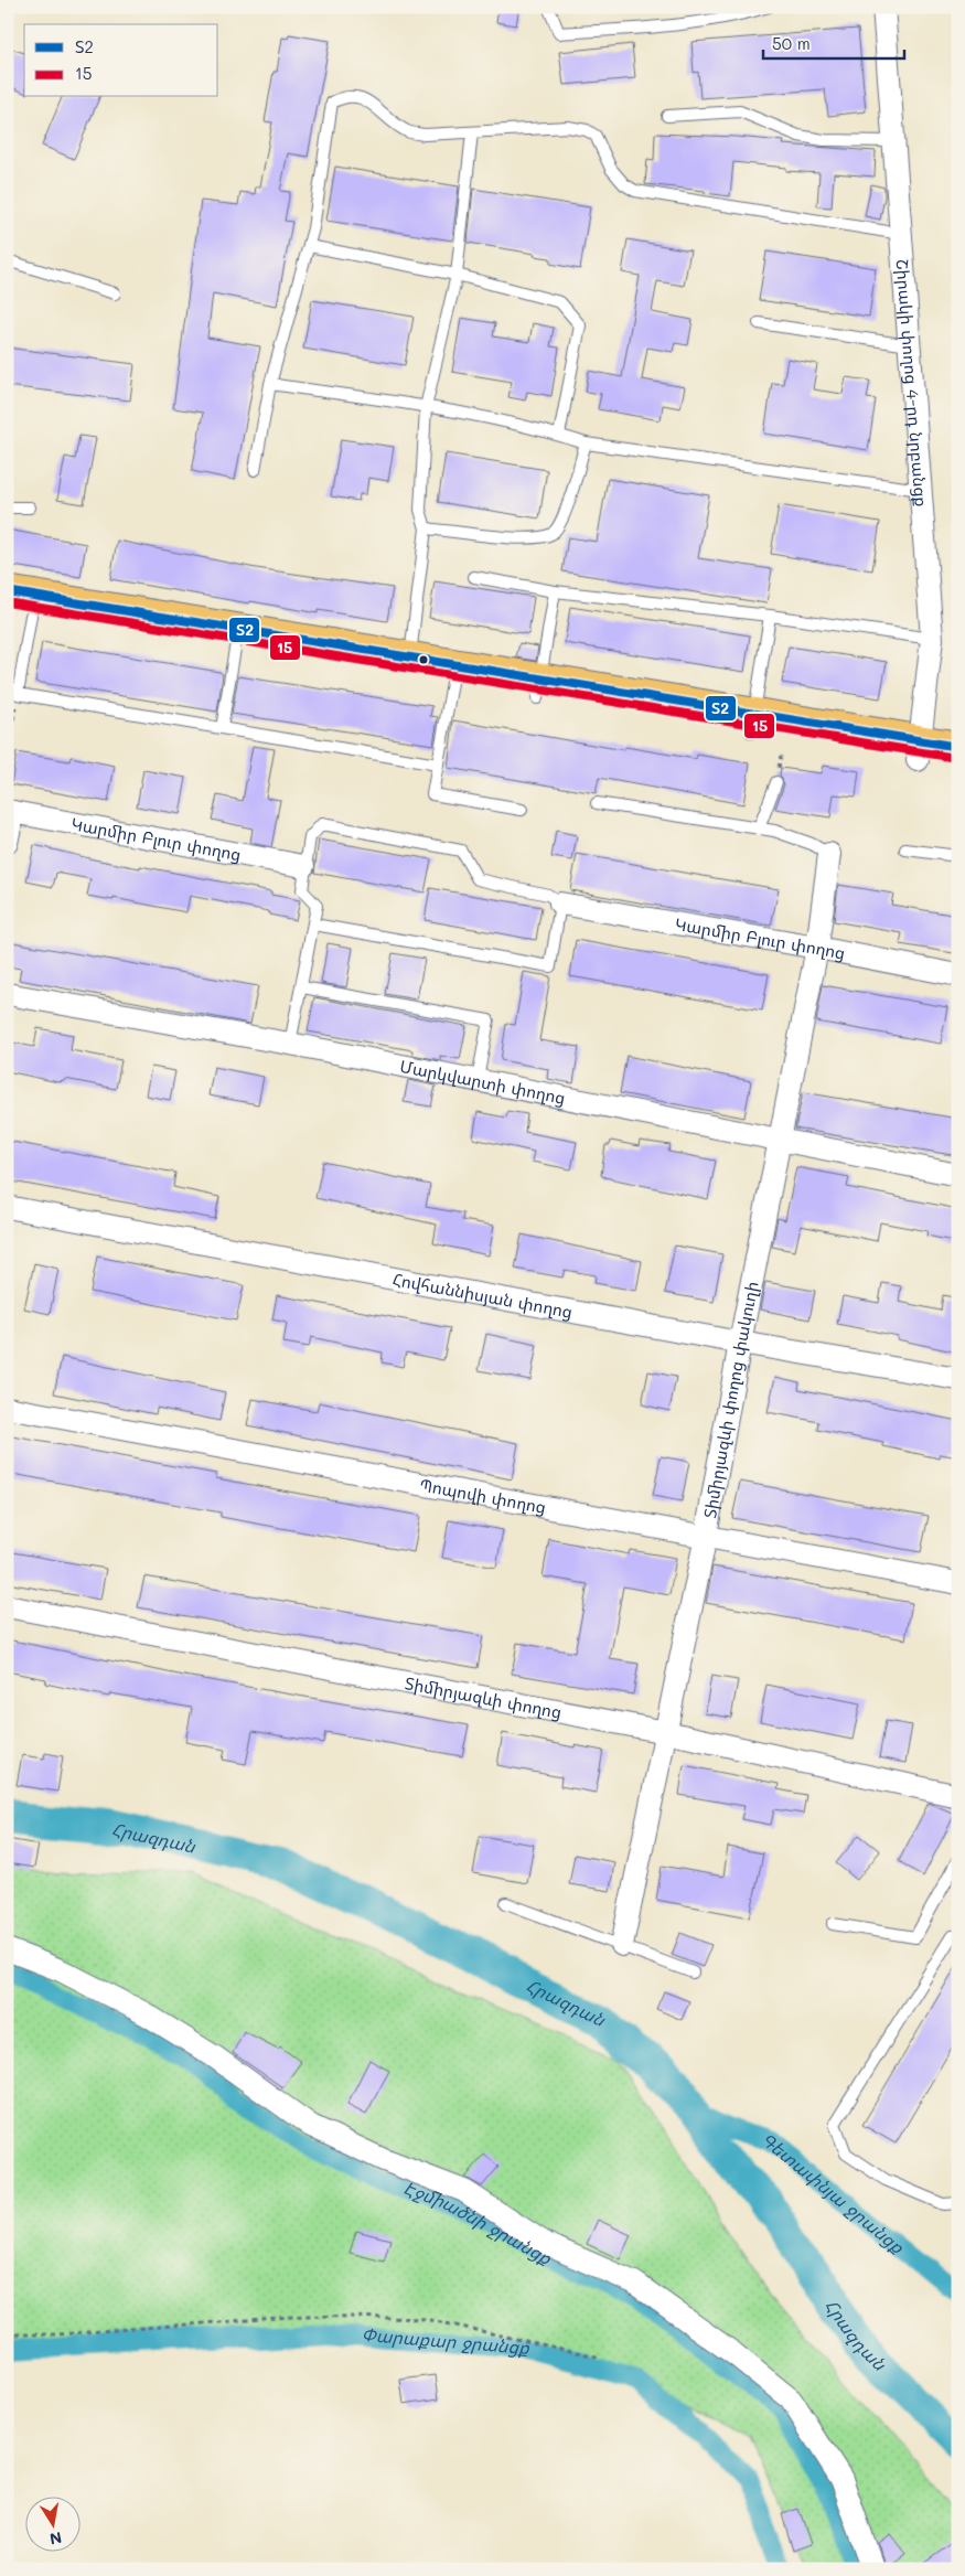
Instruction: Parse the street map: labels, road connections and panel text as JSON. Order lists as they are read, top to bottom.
{
  "streets": {
    "street": [
      "Շիրակի փողոց 4-րդ նրբանցք",
      "Կարմիր Բլուր փողոց",
      "Մարկվարտի փողոց",
      "Հովհաննիսյան փողոց",
      "Տիմիրյազևի փողոց փակուղի",
      "Պոպովի փողոց",
      "Տիմիրյազևի փողոց"
    ]
  },
  "crossings": [
    ["Կարմիր Բլուր փողոց", "Տիմիրյազևի փողոց փակուղի"],
    ["Մարկվարտի փողոց", "Տիմիրյազևի փողոց փակուղի"],
    ["Հովհաննիսյան փողոց", "Տիմիրյազևի փողոց փակուղի"],
    ["Տիմիրյազևի փողոց փակուղի", "Պոպովի փողոց"],
    ["Տիմիրյազևի փողոց փակուղի", "Տիմիրյազևի փողոց"]
  ],
  "water": [
    "Հրազդան",
    "Գետափնյա ջրանցք",
    "Էջմիածնի ջրանցք",
    "Փարաքար ջրանցք"
  ],
  "lines": ["transit line Տ2", "transit line 15"],
  "legend": ["Տ2", "15"],
  "scale_bar": "50 m",
  "north": "bottom"
}
